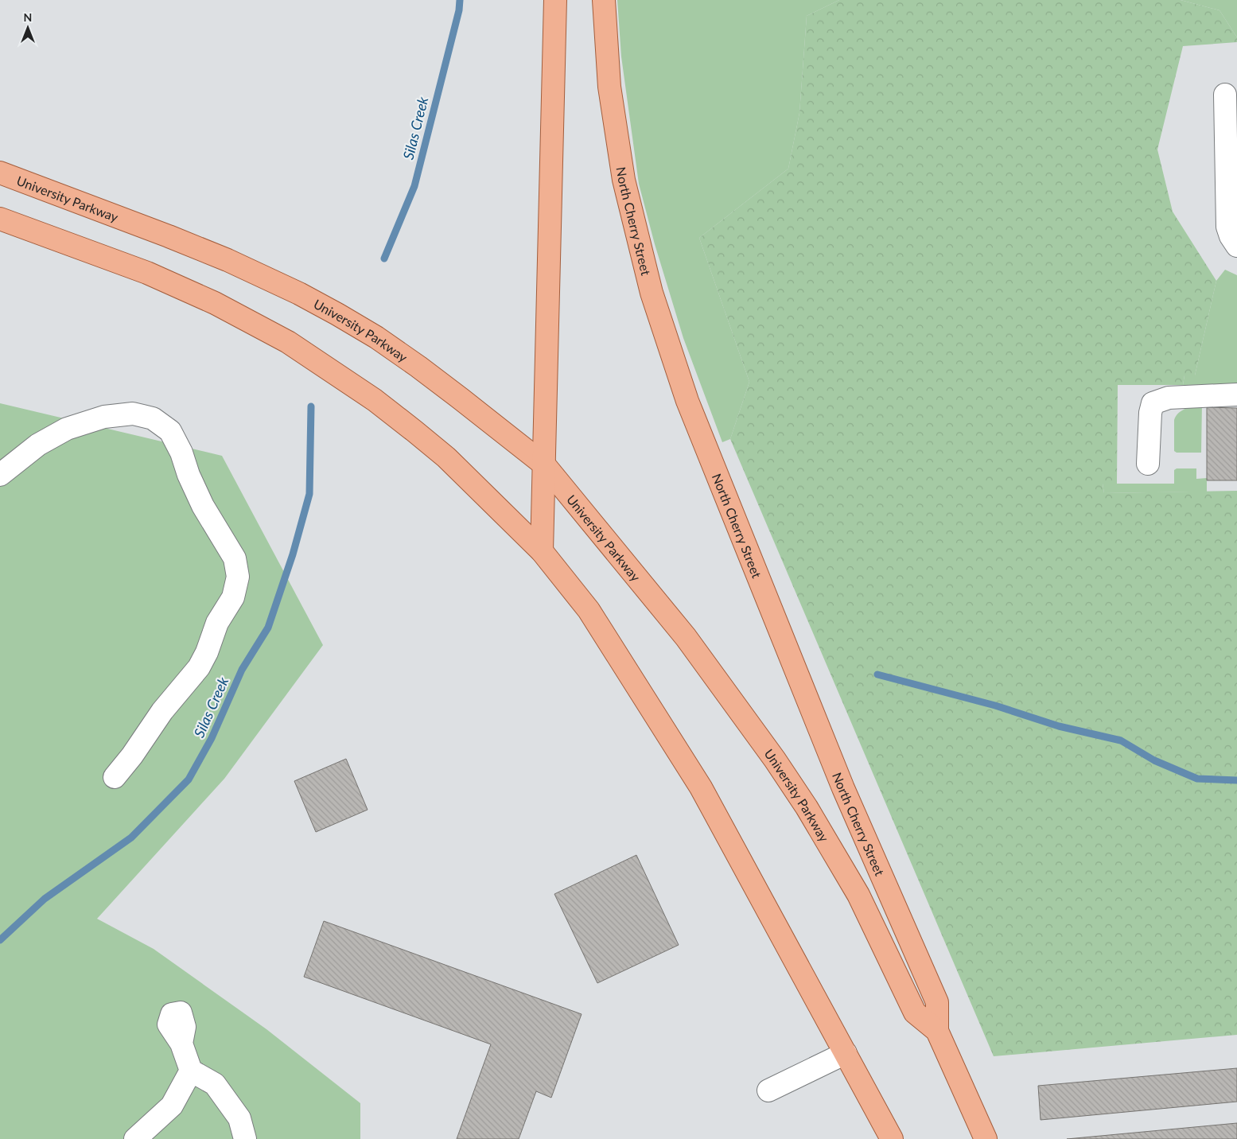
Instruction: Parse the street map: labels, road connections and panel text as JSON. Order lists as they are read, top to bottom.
{
  "streets": {
    "main road": ["University Parkway", "North Cherry Street"]
  },
  "crossings": [
    ["University Parkway", "North Cherry Street"]
  ],
  "water": ["Silas Creek"],
  "north": "top"
}
